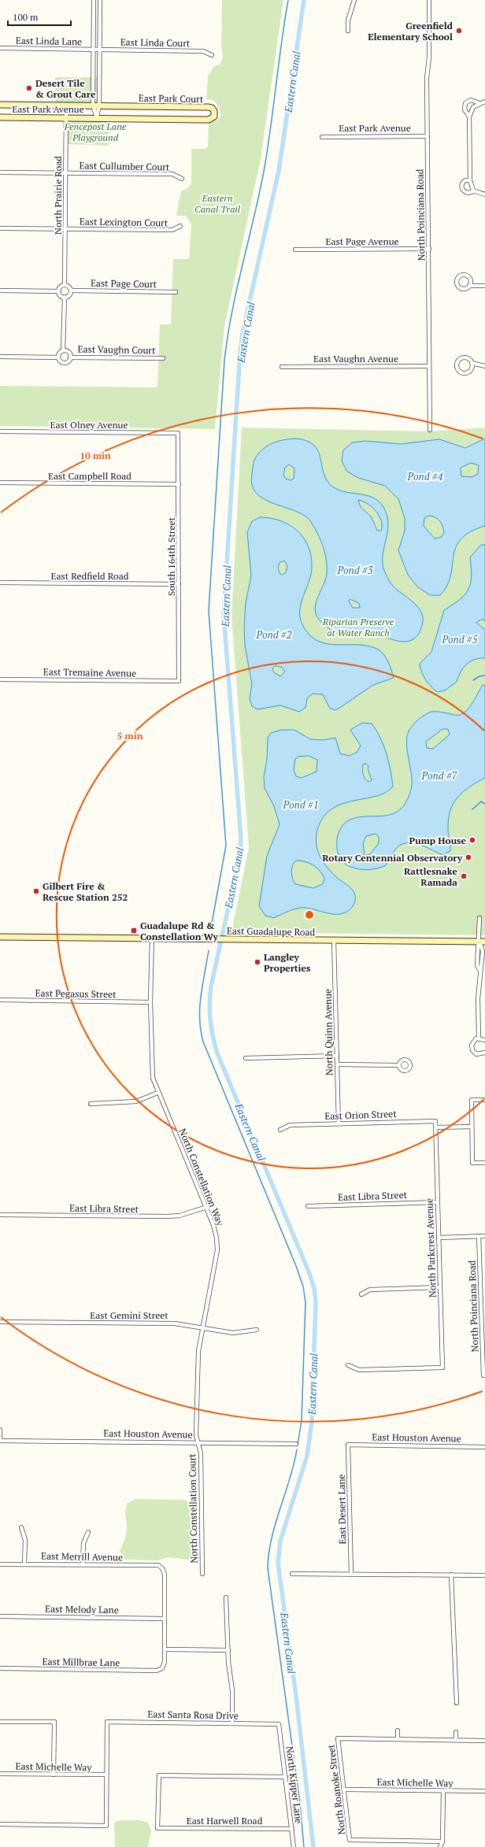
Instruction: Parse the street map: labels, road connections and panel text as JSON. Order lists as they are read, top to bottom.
{
  "streets": {
    "main road": ["East Park Court", "East Park Avenue", "East Guadalupe Road"],
    "street": [
      "East Linda Lane",
      "East Linda Court",
      "East Cullumber Court",
      "North Prairie Road",
      "North Poinciana Road",
      "East Lexington Court",
      "East Page Avenue",
      "East Page Court",
      "East Vaughn Court",
      "East Vaughn Avenue",
      "East Olney Avenue",
      "East Campbell Road",
      "South 164th Street",
      "East Redfield Road",
      "East Tremaine Avenue",
      "East Pegasus Street",
      "North Quinn Avenue",
      "East Orion Street",
      "North Constellation Way",
      "East Libra Street",
      "North Parkcrest Avenue",
      "East Gemini Street",
      "East Houston Avenue",
      "North Constellation Court",
      "East Desert Lane",
      "East Merrill Avenue",
      "East Melody Lane",
      "East Millbrae Lane",
      "East Santa Rosa Drive",
      "East Michelle Way",
      "North Kipper Lane",
      "North Roanoke Street",
      "East Harwell Road"
    ]
  },
  "crossings": [
    ["East Linda Lane", "East Linda Court"],
    ["East Park Court", "East Park Avenue"],
    ["East Park Avenue", "North Prairie Road"],
    ["East Park Avenue", "North Poinciana Road"],
    ["East Cullumber Court", "North Prairie Road"],
    ["North Prairie Road", "East Lexington Court"],
    ["North Prairie Road", "East Page Court"],
    ["North Poinciana Road", "East Page Avenue"],
    ["North Poinciana Road", "East Vaughn Avenue"],
    ["East Olney Avenue", "South 164th Street"],
    ["East Campbell Road", "South 164th Street"],
    ["South 164th Street", "East Redfield Road"],
    ["South 164th Street", "East Tremaine Avenue"],
    ["East Guadalupe Road", "North Quinn Avenue"],
    ["East Guadalupe Road", "North Constellation Way"],
    ["East Pegasus Street", "North Constellation Way"],
    ["North Quinn Avenue", "East Orion Street"],
    ["East Orion Street", "North Parkcrest Avenue"],
    ["North Constellation Way", "East Libra Street"],
    ["North Constellation Way", "East Gemini Street"],
    ["North Constellation Way", "East Houston Avenue"],
    ["North Constellation Way", "North Constellation Court"],
    ["East Libra Street", "North Parkcrest Avenue"],
    ["East Houston Avenue", "North Constellation Court"],
    ["East Houston Avenue", "East Desert Lane"],
    ["East Merrill Avenue", "East Melody Lane"],
    ["East Santa Rosa Drive", "East Michelle Way"],
    ["East Santa Rosa Drive", "North Kipper Lane"],
    ["East Michelle Way", "North Roanoke Street"],
    ["North Kipper Lane", "East Harwell Road"]
  ],
  "water": [
    "Eastern Canal",
    "Pond #4",
    "Pond #3",
    "Pond #2",
    "Pond #5",
    "Pond #7",
    "Pond #1"
  ],
  "parks": ["Fencepost Lane Playground", "Eastern Canal Trail", "Riparian Preserve at Water Ranch"],
  "places": {
    "other": [
      "Greenfield Elementary School",
      "Desert Tile & Grout Care",
      "Pump House",
      "Rotary Centennial Observatory",
      "Rattlesnake Ramada",
      "Gilbert Fire & Rescue Station 252",
      "Langley Properties"
    ],
    "transit": ["Guadalupe Rd & Constellation Wy"]
  },
  "scale_bar": "100 m",
  "rings": ["10 min", "5 min"]
}
